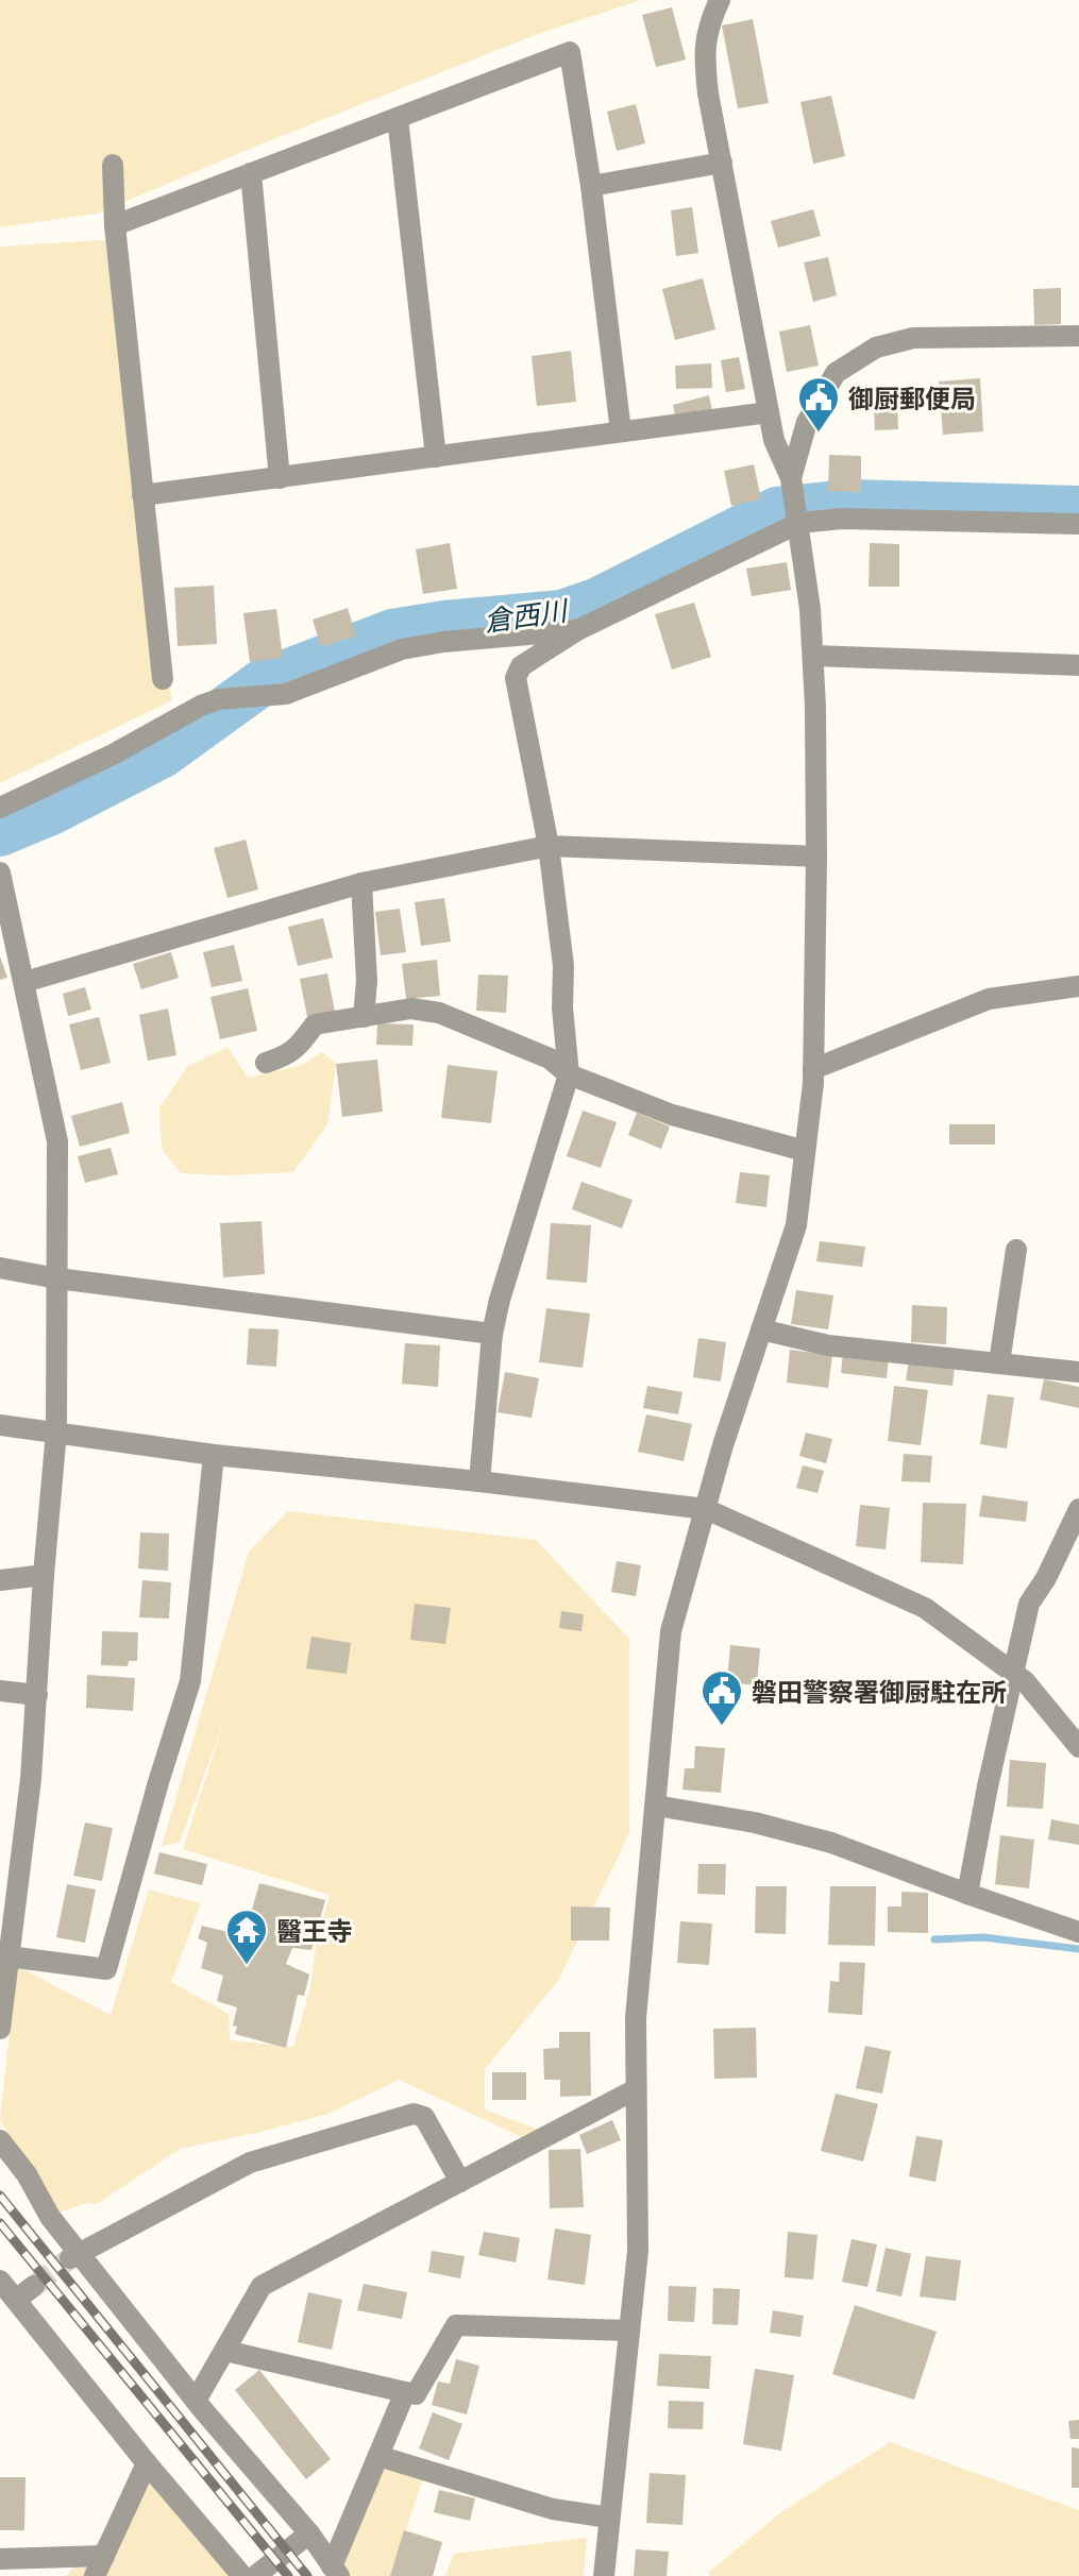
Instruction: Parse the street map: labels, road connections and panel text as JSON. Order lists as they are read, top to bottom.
{
  "water": ["倉西川"],
  "places": {
    "public building": ["御厨郵便局", "磐田警察署御厨駐在所"],
    "temple": ["醫王寺"]
  }
}
